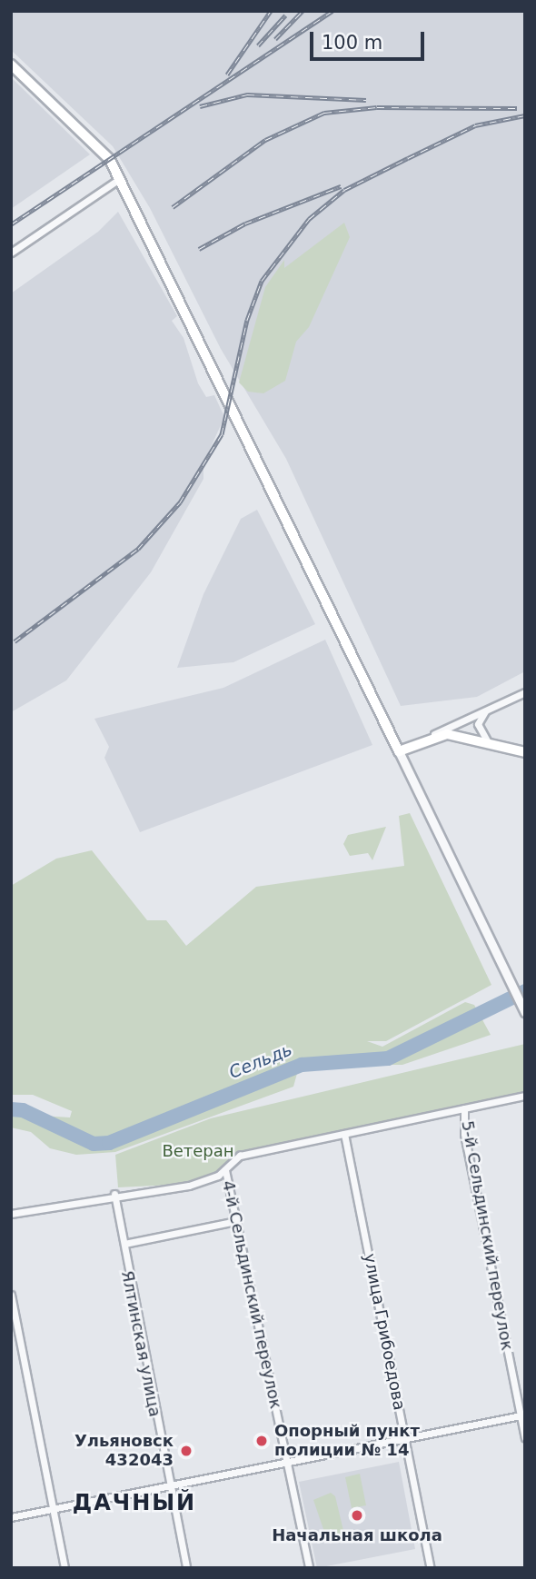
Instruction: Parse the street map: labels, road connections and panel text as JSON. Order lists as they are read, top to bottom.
{
  "streets": {
    "street": [
      "5-й Сельдинский переулок",
      "4-й Сельдинский переулок",
      "улица Грибоедова",
      "Ялтинская улица"
    ]
  },
  "districts": ["ДАЧНЫЙ"],
  "water": ["Сельдь"],
  "parks": ["Ветеран"],
  "places": ["Опорный пункт полиции № 14", "Ульяновск 432043", "Начальная школа"],
  "scale_bar": "100 m"
}
